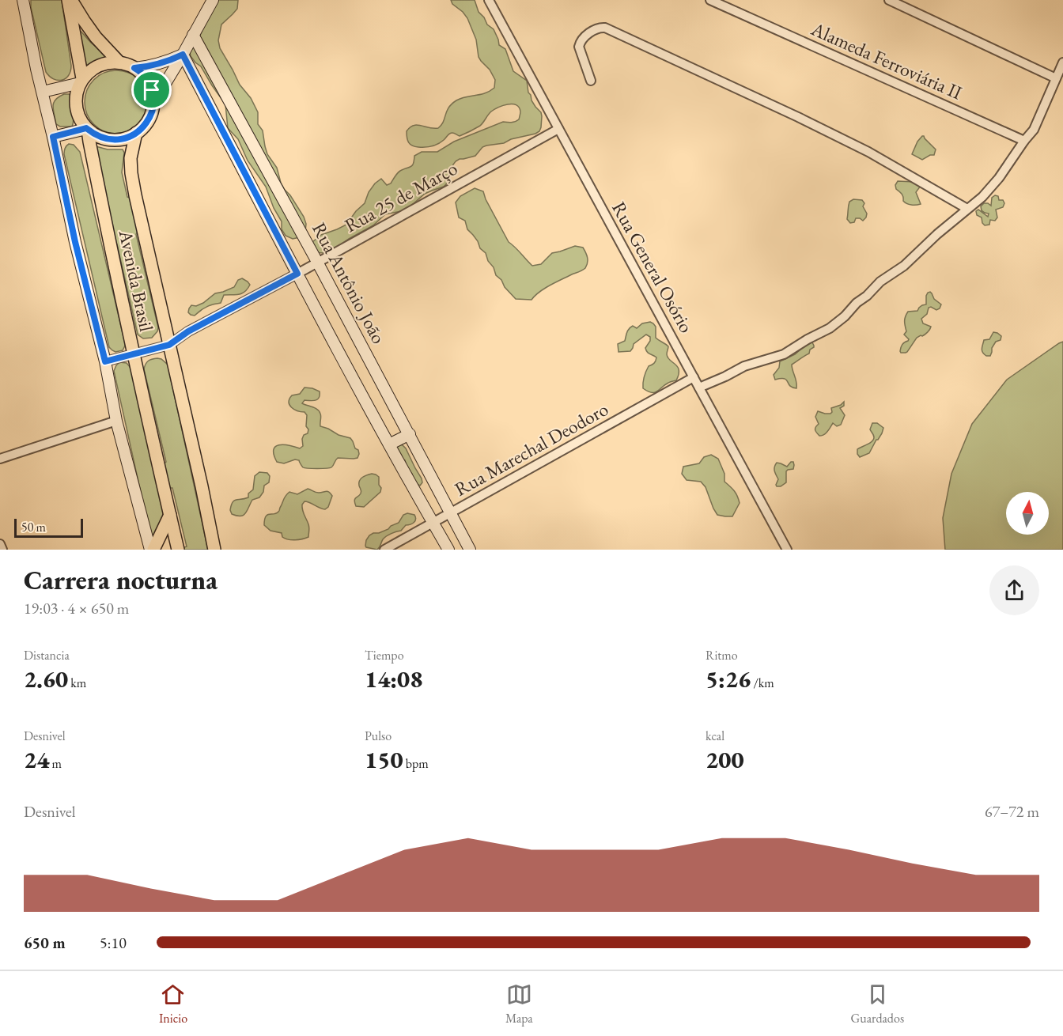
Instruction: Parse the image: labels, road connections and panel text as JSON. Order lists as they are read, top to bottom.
{
  "streets": {
    "main road": ["Avenida Brasil", "Rua Antônio João"],
    "street": [
      "Alameda Ferroviária II",
      "Rua 25 de Março",
      "Rua General Osório",
      "Rua Marechal Deodoro"
    ]
  },
  "crossings": [
    ["Rua 25 de Março", "Rua General Osório"],
    ["Rua 25 de Março", "Avenida Brasil"],
    ["Rua 25 de Março", "Rua Antônio João"],
    ["Rua General Osório", "Rua Marechal Deodoro"],
    ["Rua Antônio João", "Rua Marechal Deodoro"]
  ],
  "scale_bar": "50 m",
  "north": "top",
  "page": {
    "scale": "50 m",
    "heading": ["Carrera nocturna", "19:03 · 4 × 650 m"],
    "stats": [
      ["Distancia", "2.60 km"],
      ["Tiempo", "14:08"],
      ["Ritmo", "5:26 /km"],
      ["Desnivel", "24 m"],
      ["Pulso", "150 bpm"],
      ["kcal", "200"]
    ],
    "chart": ["Desnivel", "67–72 m"],
    "list": [
      {
        "name": "650 m",
        "note": "5:10"
      }
    ],
    "tabs": ["Inicio", "Mapa", "Guardados"]
  }
}
